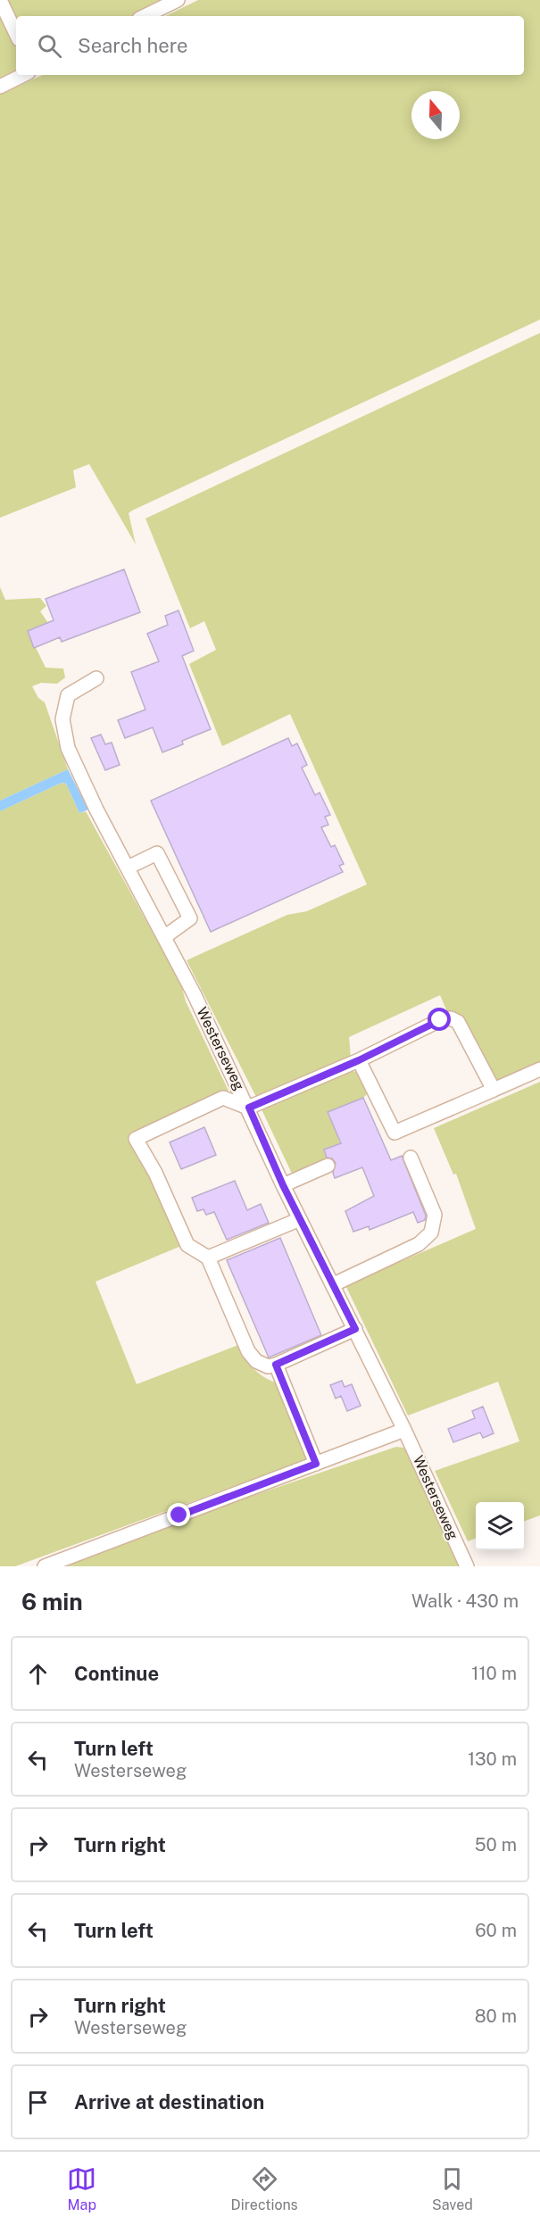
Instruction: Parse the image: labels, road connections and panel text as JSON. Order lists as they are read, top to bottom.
{
  "streets": {
    "street": ["Westerseweg"]
  },
  "north": "top",
  "page": {
    "search": "Search here",
    "heading": ["6 min", "Walk · 430 m"],
    "list": [
      ["Continue", "110 m"],
      ["Turn left", "Westerseweg", "130 m"],
      ["Turn right", "50 m"],
      ["Turn left", "60 m"],
      ["Turn right", "Westerseweg", "80 m"],
      "Arrive at destination"
    ],
    "nav": ["Map", "Directions", "Saved"]
  }
}
